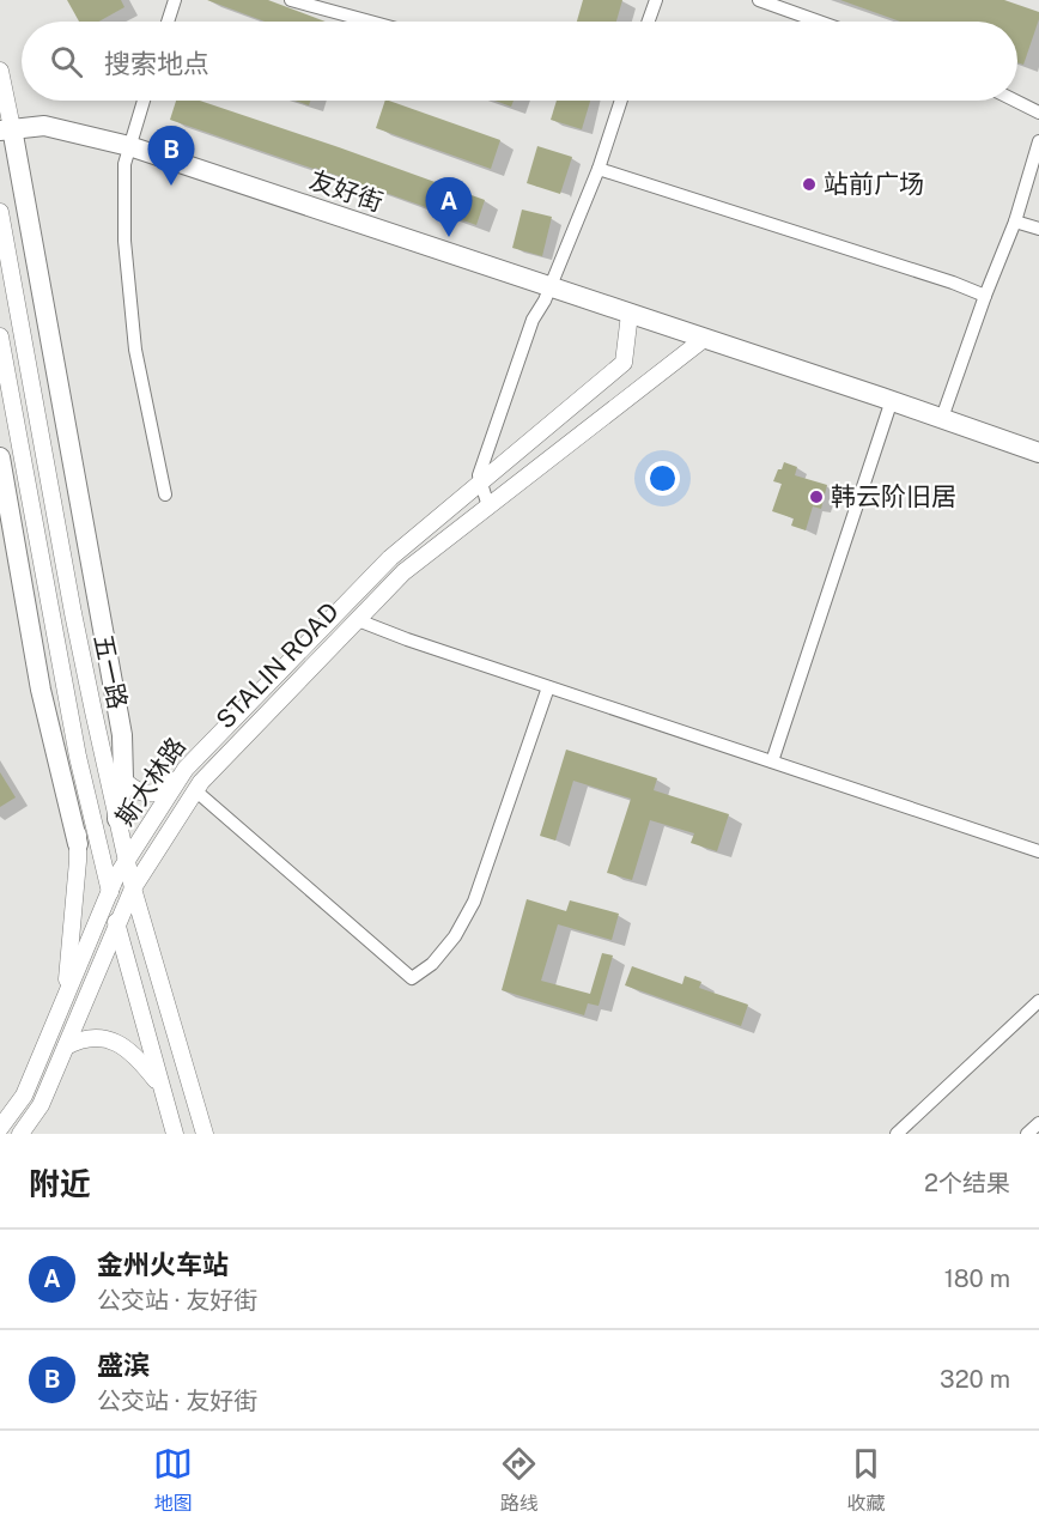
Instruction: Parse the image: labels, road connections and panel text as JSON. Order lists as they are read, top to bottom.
{
  "streets": {
    "highway": ["友好街"],
    "main road": ["STALIN ROAD", "五一路", "斯大林路"]
  },
  "crossings": [
    ["友好街", "STALIN ROAD"],
    ["友好街", "斯大林路"],
    ["STALIN ROAD", "五一路"],
    ["五一路", "斯大林路"]
  ],
  "places": ["站前广场", "韩云阶旧居"],
  "page": {
    "search": "搜索地点",
    "pins": ["B", "A"],
    "heading": ["附近", "2个结果"],
    "list": [
      {
        "mark": "A",
        "name": "金州火车站",
        "note": "公交站 · 友好街",
        "value": "180 m"
      },
      {
        "mark": "B",
        "name": "盛滨",
        "note": "公交站 · 友好街",
        "value": "320 m"
      }
    ],
    "nav": ["地图", "路线", "收藏"]
  }
}
